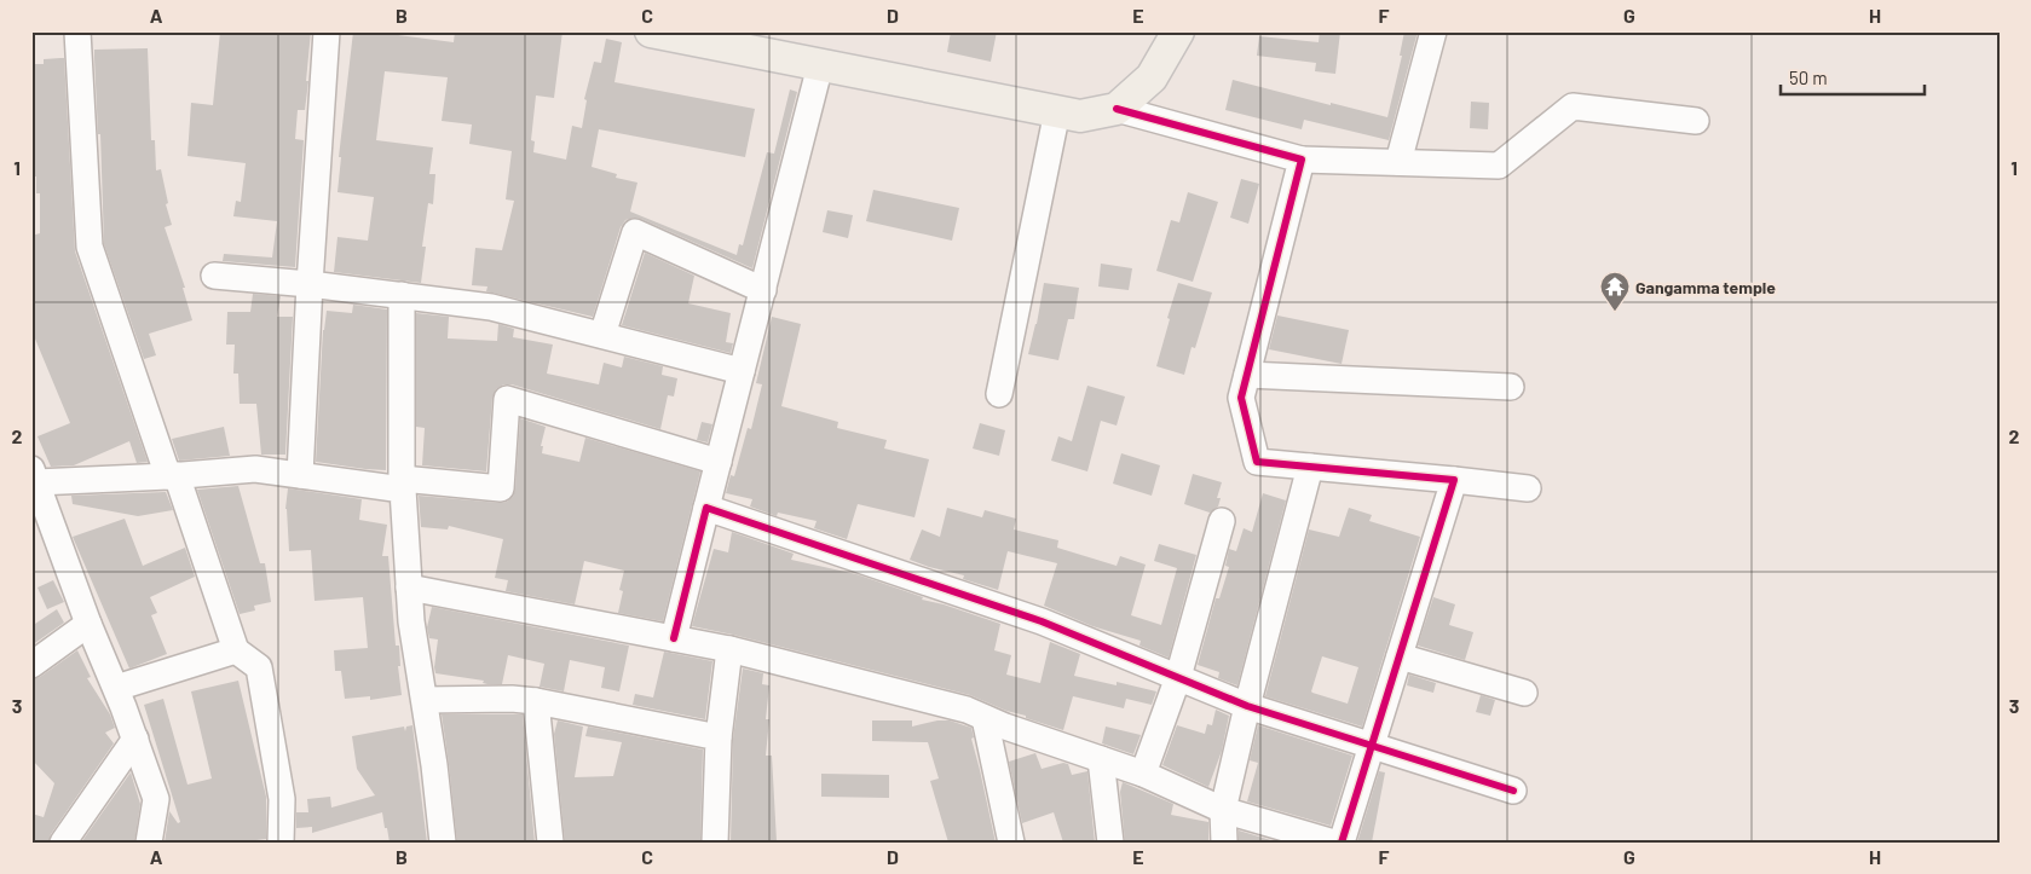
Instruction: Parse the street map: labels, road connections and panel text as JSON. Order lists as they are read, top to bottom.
{
  "places": {
    "temple": ["Gangamma temple"]
  },
  "scale_bar": "50 m",
  "grid": {
    "columns": [
      "A",
      "B",
      "C",
      "D",
      "E",
      "F",
      "G",
      "H"
    ],
    "rows": ["1", "2", "3"]
  }
}
